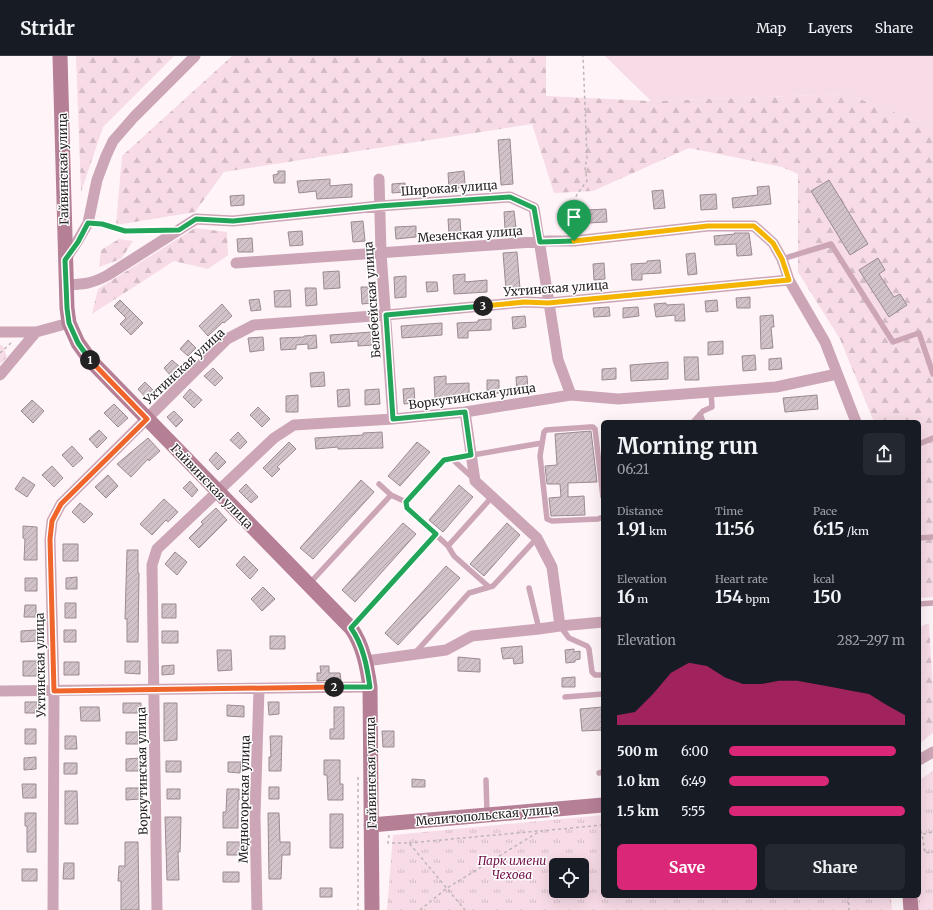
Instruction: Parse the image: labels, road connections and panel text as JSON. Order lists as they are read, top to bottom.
{
  "streets": {
    "main road": ["Гайвинская улица", "Мелитопольская улица"],
    "street": [
      "Широкая улица",
      "Мезенская улица",
      "Ухтинская улица",
      "Белебейская улица",
      "Воркутинская улица",
      "Медногорская улица"
    ]
  },
  "crossings": [
    ["Гайвинская улица", "Ухтинская улица"],
    ["Гайвинская улица", "Воркутинская улица"],
    ["Гайвинская улица", "Мелитопольская улица"],
    ["Широкая улица", "Мезенская улица"],
    ["Широкая улица", "Ухтинская улица"],
    ["Широкая улица", "Белебейская улица"],
    ["Широкая улица", "Воркутинская улица"],
    ["Мезенская улица", "Белебейская улица"],
    ["Ухтинская улица", "Белебейская улица"],
    ["Белебейская улица", "Воркутинская улица"]
  ],
  "parks": ["Парк имени Чехова"],
  "page": {
    "header": "Stridr",
    "nav": ["Map", "Layers", "Share"],
    "pins": ["3", "1", "2"],
    "heading": ["Morning run", "06:21"],
    "stats": [
      ["Distance", "1.91 km"],
      ["Time", "11:56"],
      ["Pace", "6:15 /km"],
      ["Elevation", "16 m"],
      ["Heart rate", "154 bpm"],
      ["kcal", "150"]
    ],
    "chart": ["Elevation", "282–297 m"],
    "list": [
      {
        "name": "500 m",
        "note": "6:00"
      },
      {
        "name": "1.0 km",
        "note": "6:49"
      },
      {
        "name": "1.5 km",
        "note": "5:55"
      }
    ],
    "buttons": ["Save", "Share"]
  }
}
